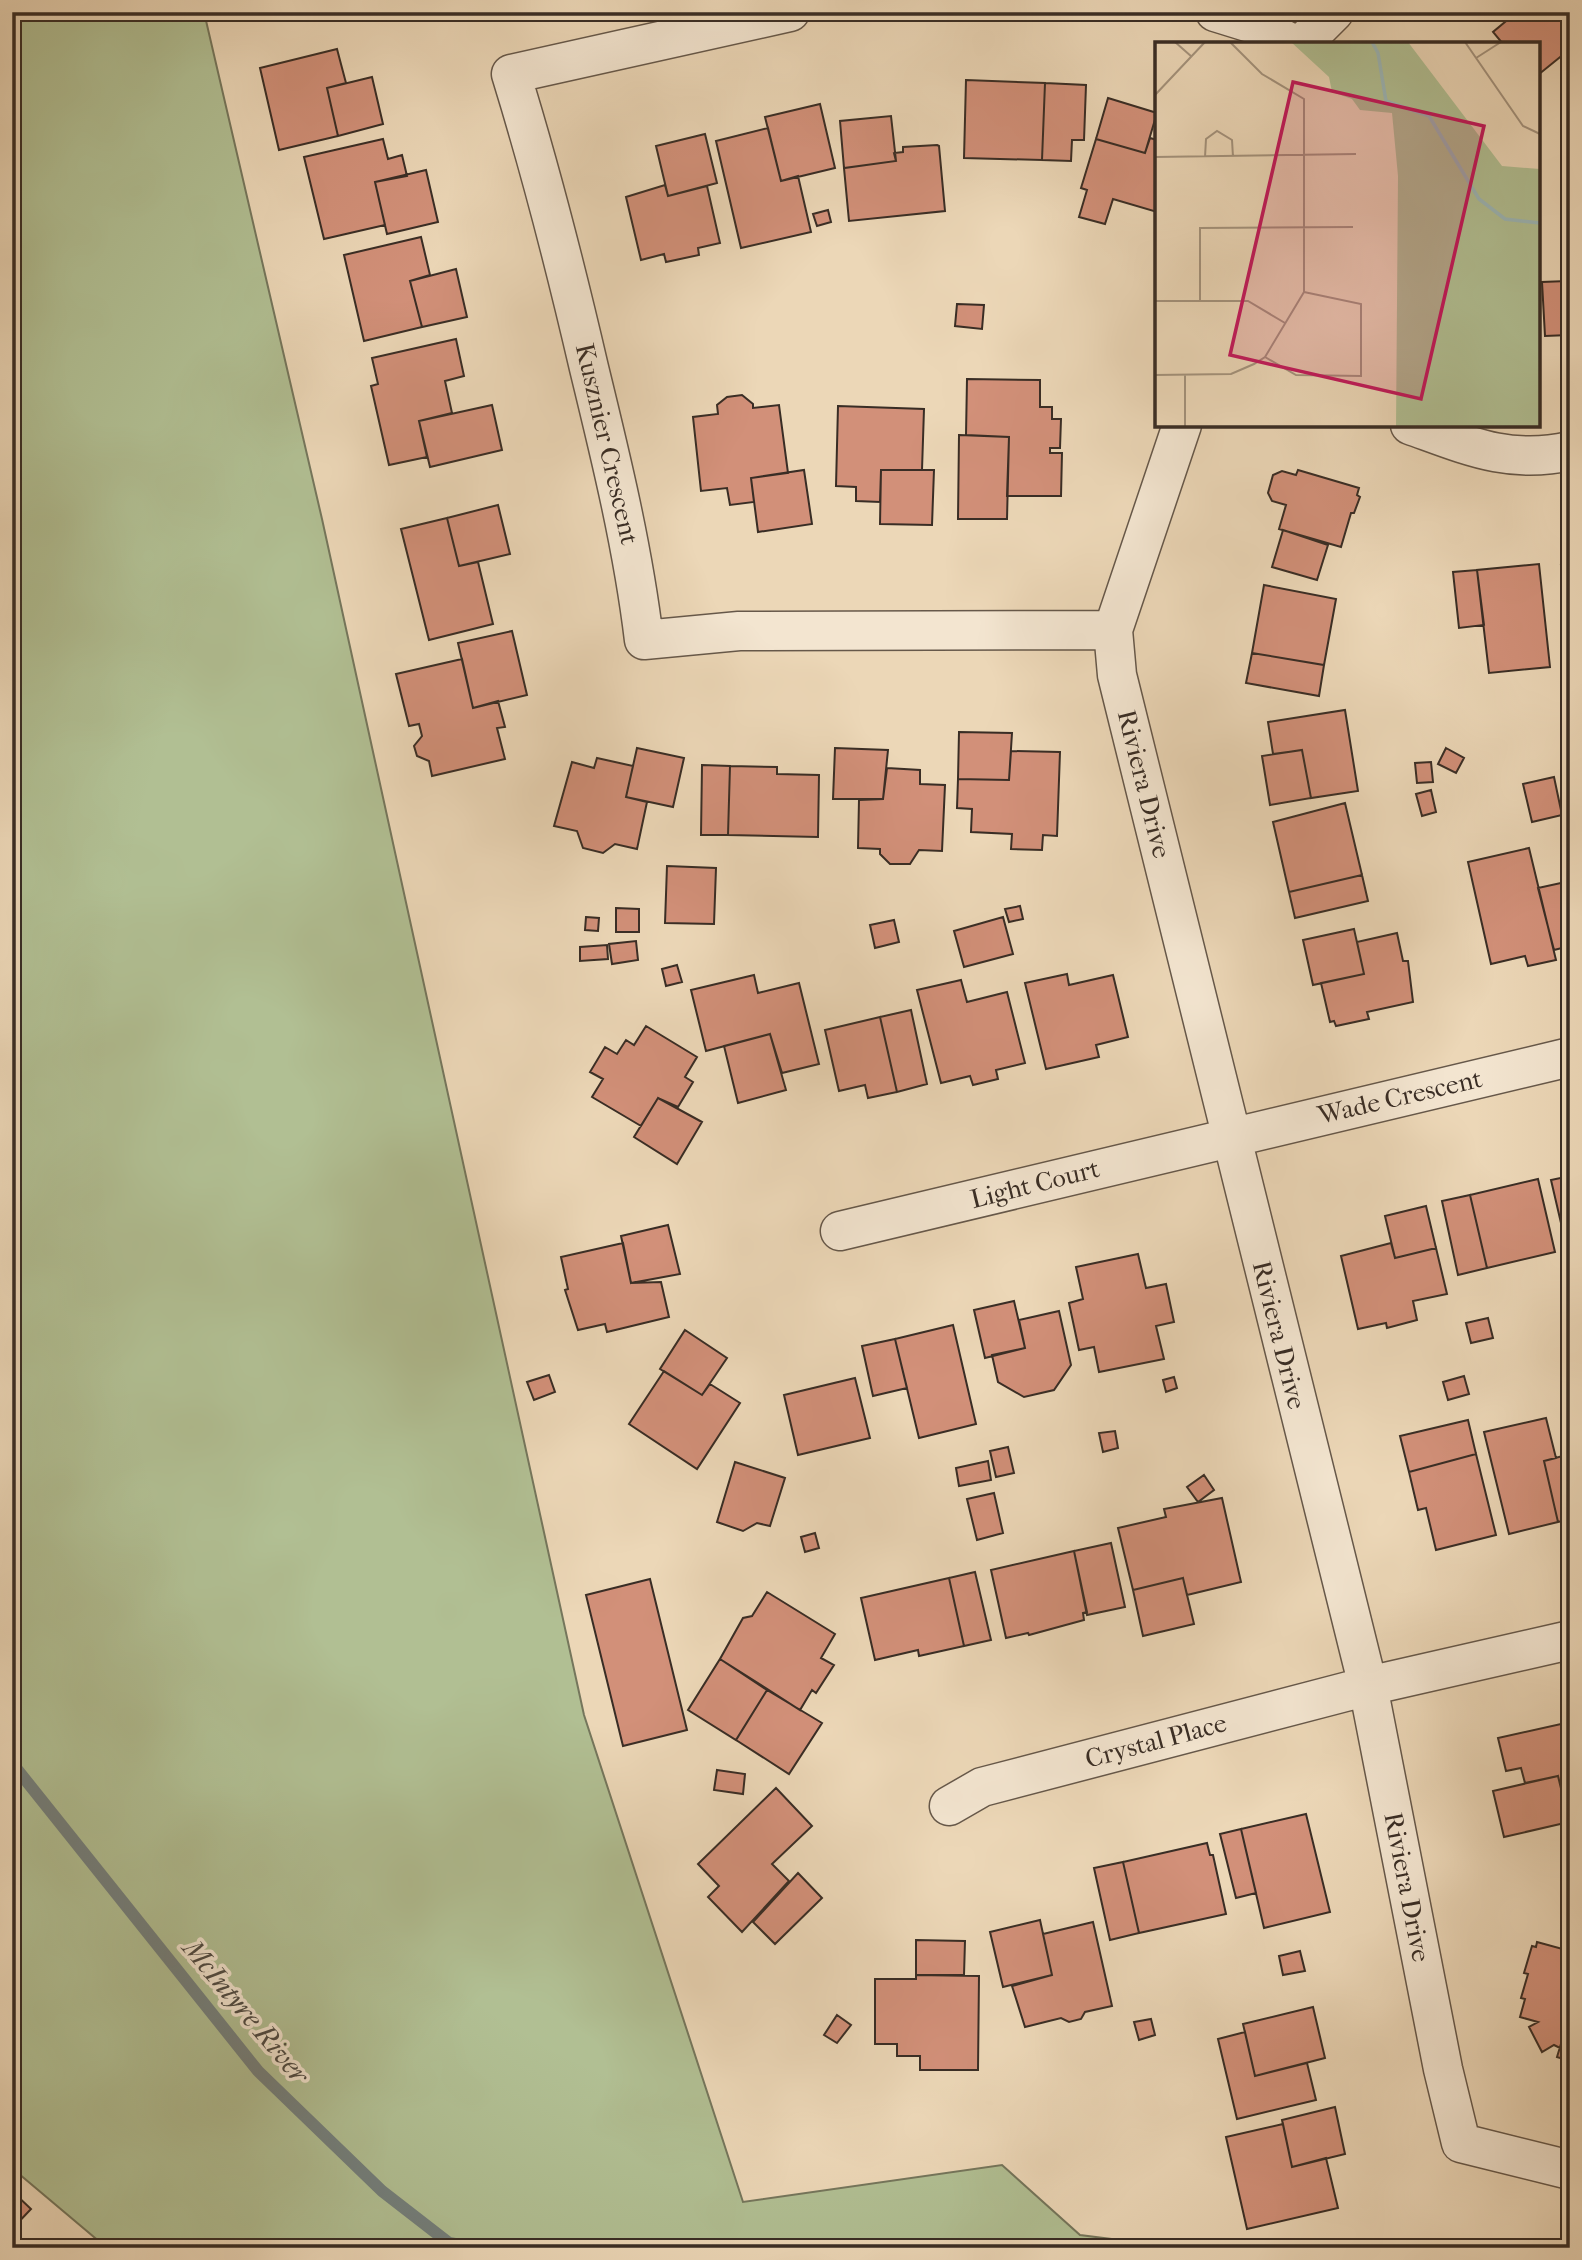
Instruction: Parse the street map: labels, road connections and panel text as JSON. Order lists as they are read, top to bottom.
{
  "streets": {
    "street": [
      "Kusznier Crescent",
      "Riviera Drive",
      "Wade Crescent",
      "Light Court",
      "Crystal Place"
    ]
  },
  "crossings": [
    ["Kusznier Crescent", "Riviera Drive"],
    ["Riviera Drive", "Wade Crescent"],
    ["Riviera Drive", "Light Court"],
    ["Riviera Drive", "Crystal Place"],
    ["Wade Crescent", "Light Court"]
  ],
  "water": ["McIntyre River"]
}
